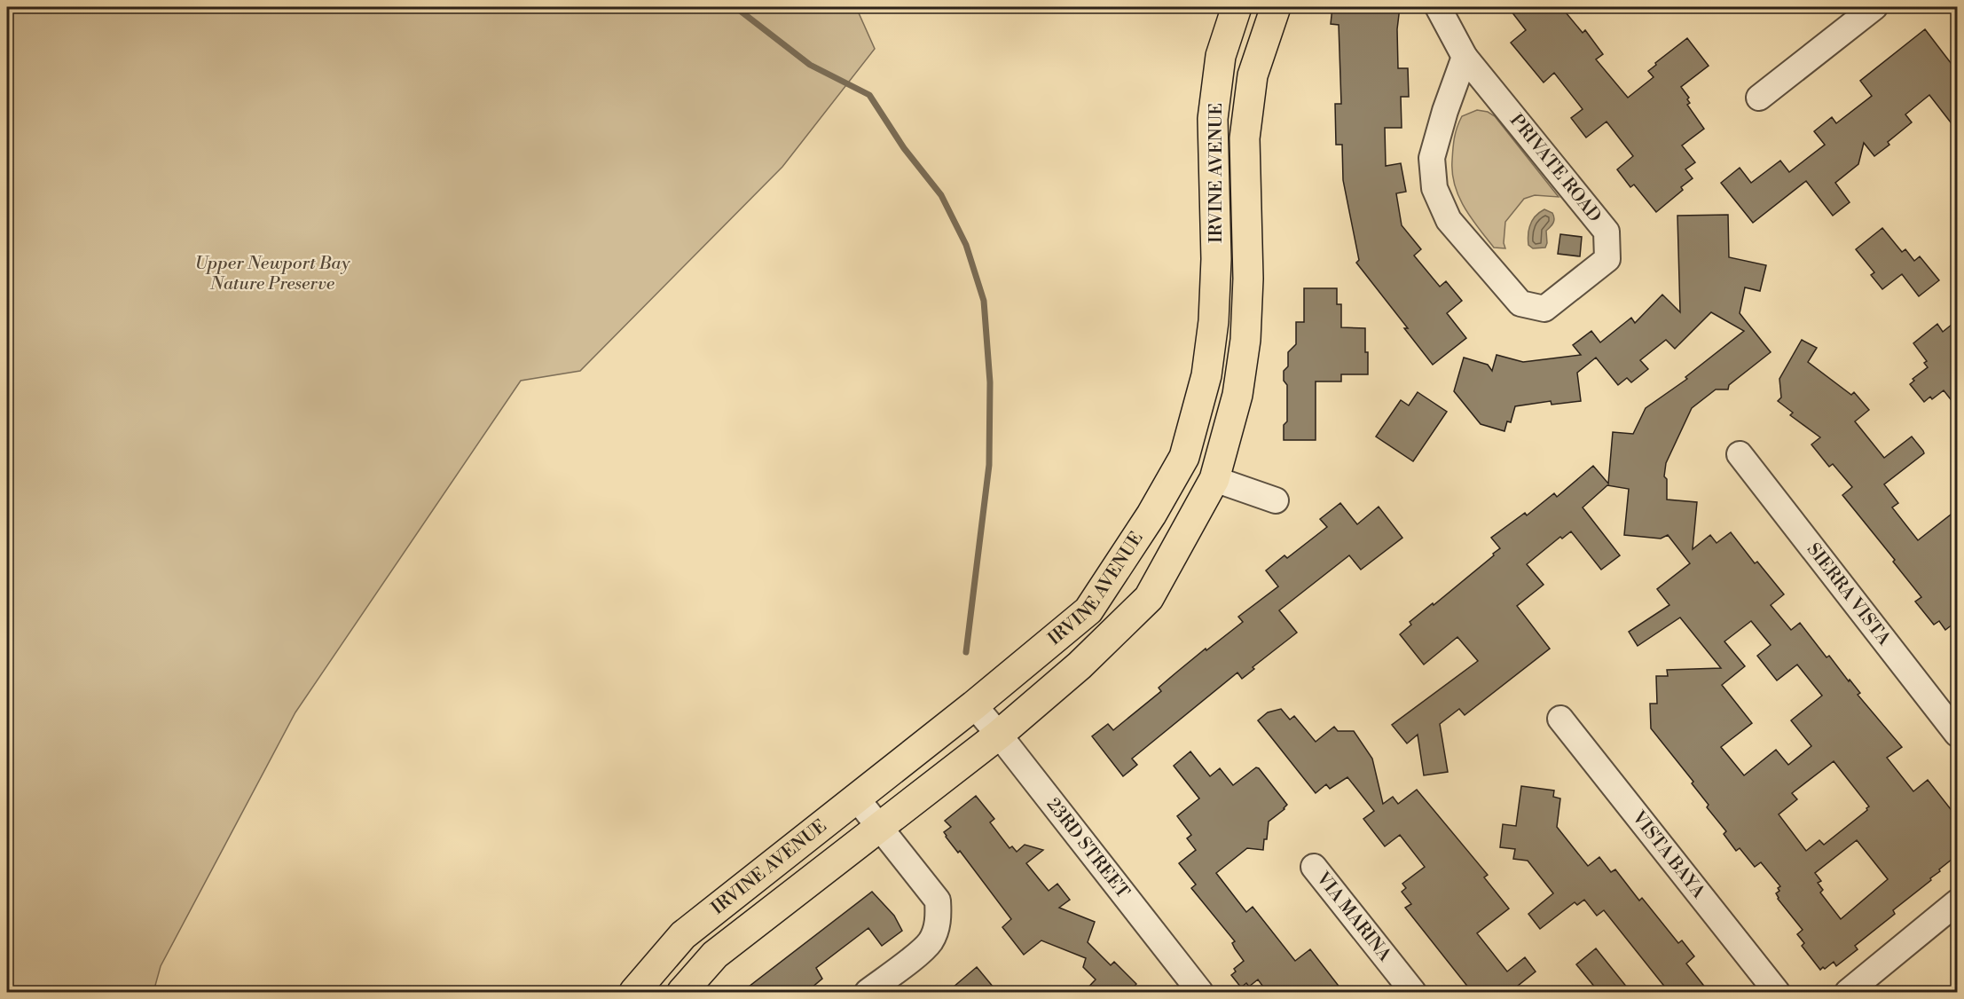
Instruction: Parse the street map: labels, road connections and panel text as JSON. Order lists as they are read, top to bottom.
{
  "streets": {
    "main road": ["IRVINE AVENUE"],
    "street": [
      "PRIVATE ROAD",
      "SIERRA VISTA",
      "23RD STREET",
      "VISTA BAYA",
      "VIA MARINA"
    ]
  },
  "crossings": [
    ["IRVINE AVENUE", "23RD STREET"]
  ],
  "parks": ["Upper Newport Bay Nature Preserve"]
}
